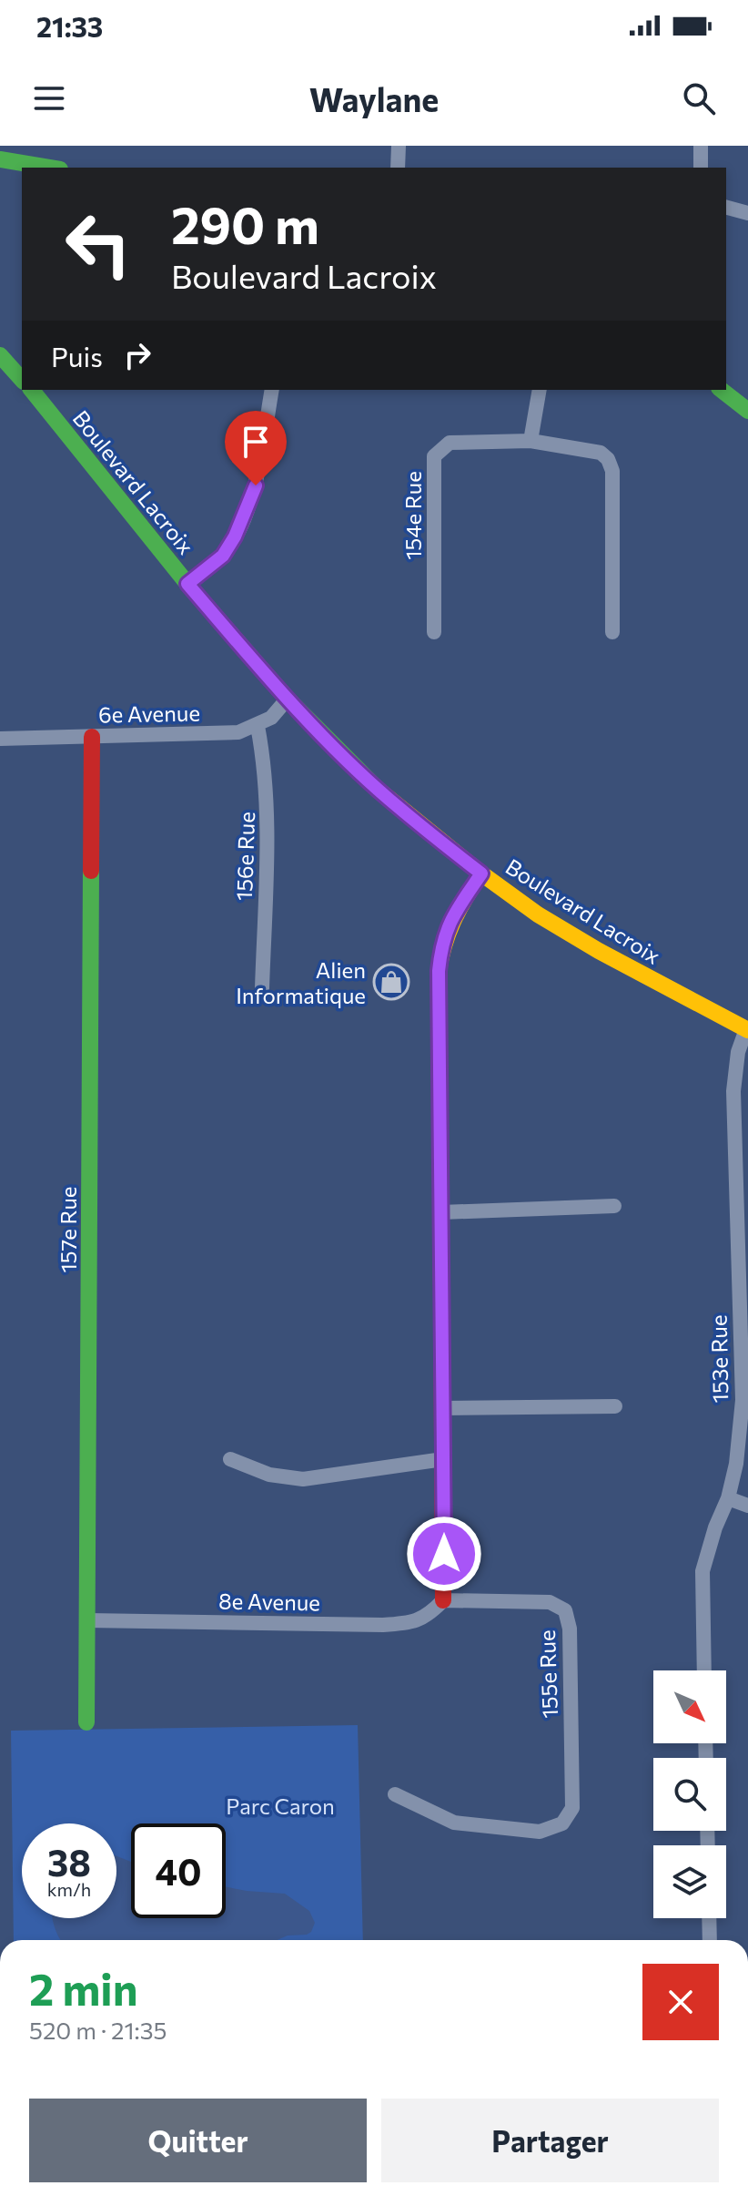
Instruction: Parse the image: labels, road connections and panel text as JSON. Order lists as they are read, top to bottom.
{
  "streets": {
    "street": [
      "Boulevard Lacroix",
      "154e Rue",
      "6e Avenue",
      "156e Rue",
      "157e Rue",
      "153e Rue",
      "8e Avenue",
      "155e Rue"
    ]
  },
  "crossings": [
    ["Boulevard Lacroix", "6e Avenue"],
    ["Boulevard Lacroix", "153e Rue"],
    ["6e Avenue", "156e Rue"],
    ["6e Avenue", "157e Rue"],
    ["157e Rue", "8e Avenue"],
    ["8e Avenue", "155e Rue"]
  ],
  "parks": ["Parc Caron"],
  "places": {
    "shop": ["Alien Informatique"]
  },
  "north": "bottom right",
  "page": {
    "status": "21:33",
    "header": "Waylane",
    "turn": ["290 m", "Boulevard Lacroix"],
    "then": "Puis",
    "speed": "38 km/h",
    "limit": "40",
    "heading": ["2 min", "520 m · 21:35"],
    "buttons": ["Quitter", "Partager"]
  }
}
